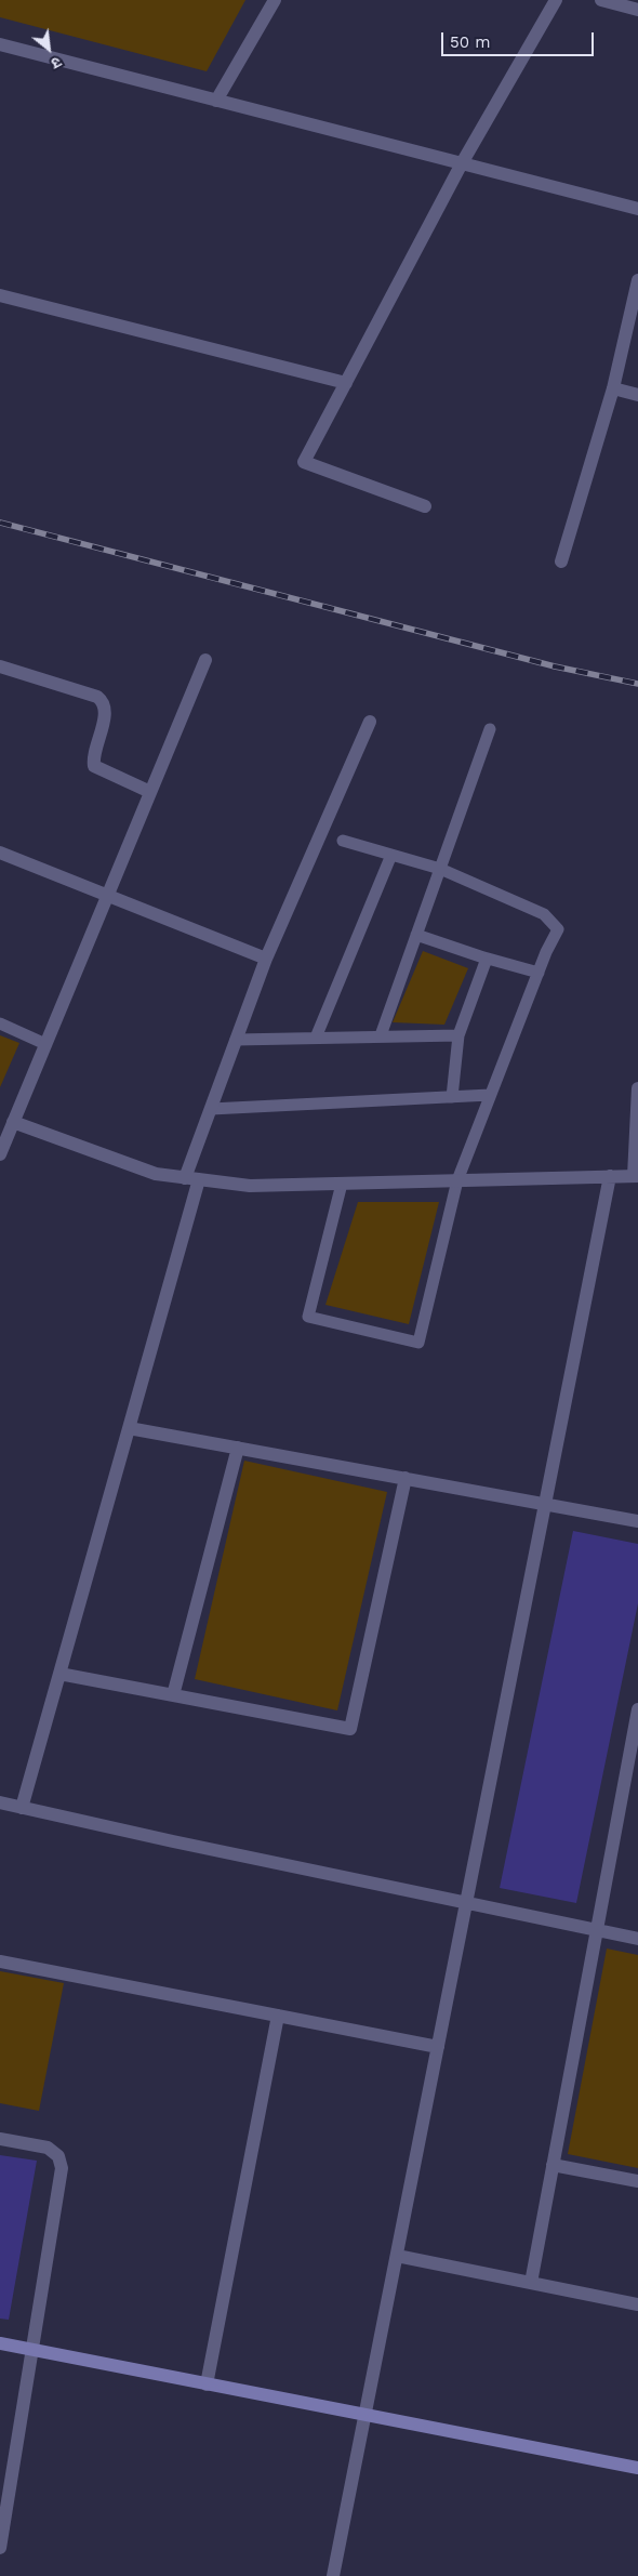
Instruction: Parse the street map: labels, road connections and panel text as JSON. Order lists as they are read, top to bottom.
{
  "scale_bar": "50 m",
  "north": "bottom right"
}
